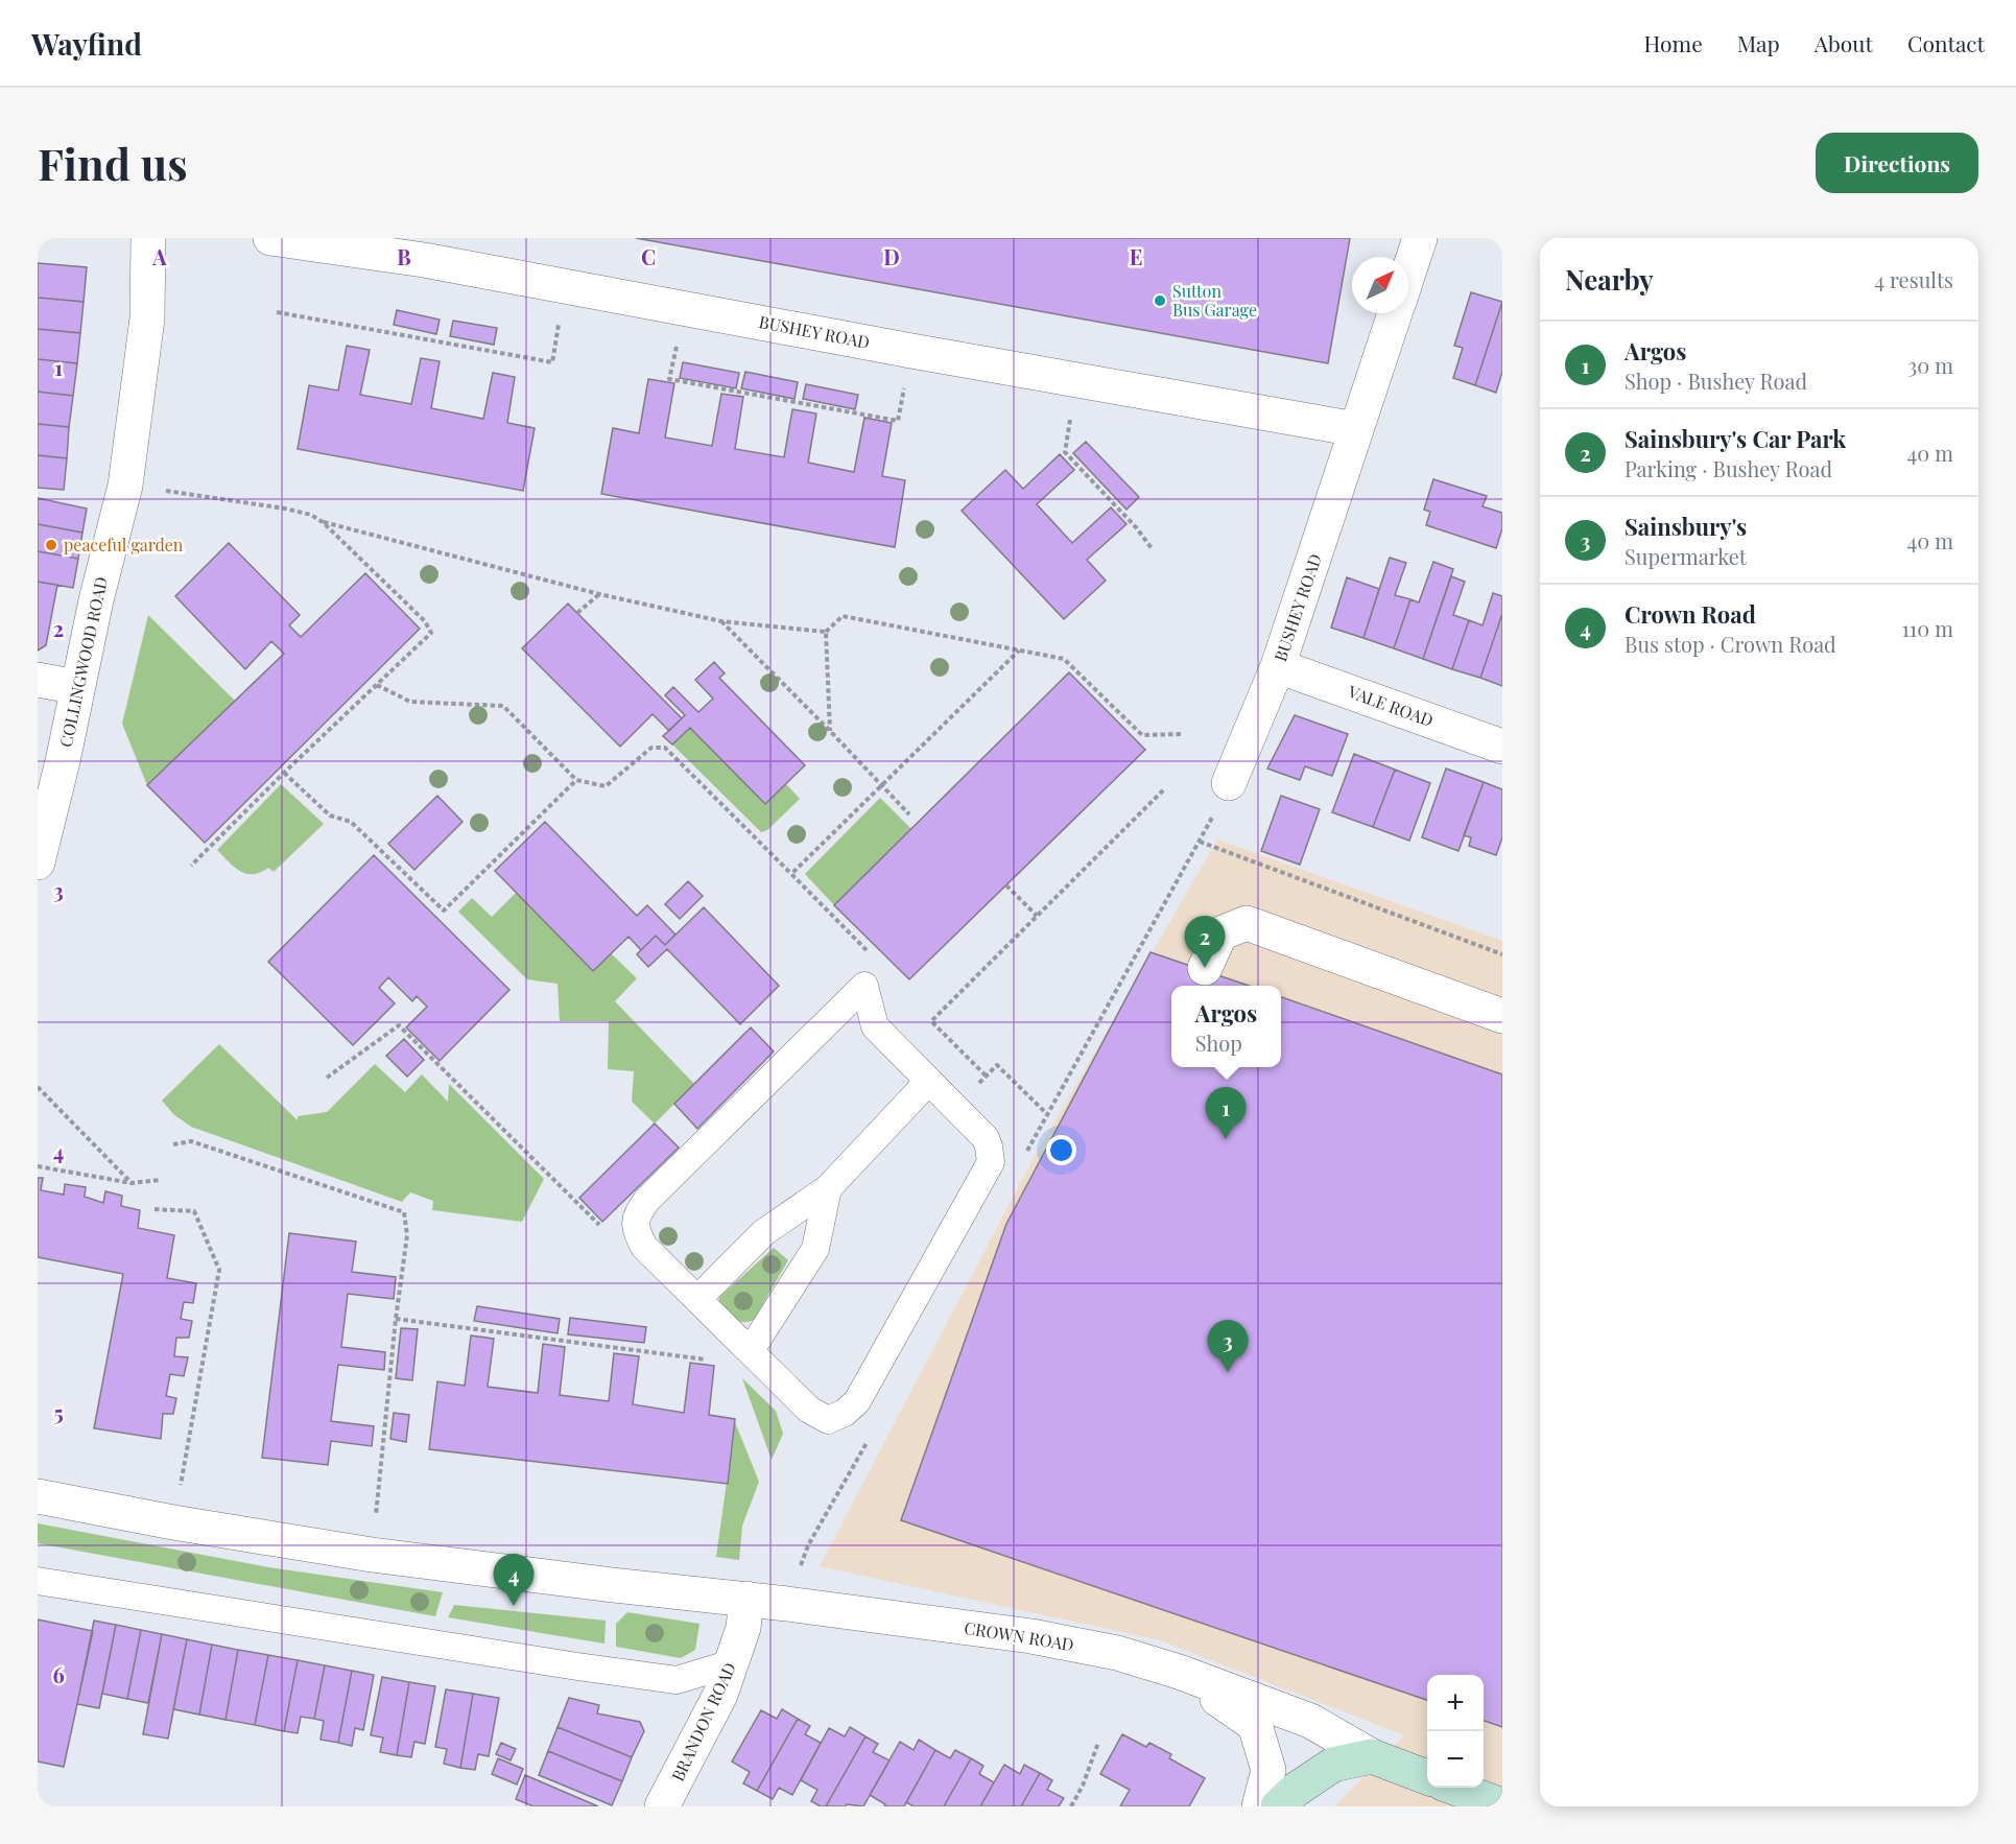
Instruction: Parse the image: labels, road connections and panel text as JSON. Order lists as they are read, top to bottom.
{
  "streets": {
    "main road": ["CROWN ROAD"],
    "street": [
      "BUSHEY ROAD",
      "COLLINGWOOD ROAD",
      "VALE ROAD",
      "BRANDON ROAD"
    ]
  },
  "crossings": [
    ["BUSHEY ROAD", "VALE ROAD"],
    ["CROWN ROAD", "BRANDON ROAD"]
  ],
  "places": ["Sutton Bus Garage", "peaceful garden"],
  "north": "top right",
  "page": {
    "header": "Wayfind",
    "nav": [
      "Home",
      "Map",
      "About",
      "Contact"
    ],
    "buttons": "Directions",
    "title": "Find us",
    "heading": ["Nearby", "4 results"],
    "list": [
      {
        "mark": "1",
        "name": "Argos",
        "note": "Shop · Bushey Road",
        "value": "30 m"
      },
      {
        "mark": "2",
        "name": "Sainsbury's Car Park",
        "note": "Parking · Bushey Road",
        "value": "40 m"
      },
      {
        "mark": "3",
        "name": "Sainsbury's",
        "note": "Supermarket",
        "value": "40 m"
      },
      {
        "mark": "4",
        "name": "Crown Road",
        "note": "Bus stop · Crown Road",
        "value": "110 m"
      }
    ],
    "pins": [
      "2",
      "1",
      "3",
      "4"
    ],
    "popup": ["Argos", "Shop"],
    "map_buttons": ["+", "−"]
  },
  "grid": {
    "columns": [
      "A",
      "B",
      "C",
      "D",
      "E"
    ],
    "rows": [
      "1",
      "2",
      "3",
      "4",
      "5",
      "6"
    ]
  }
}
